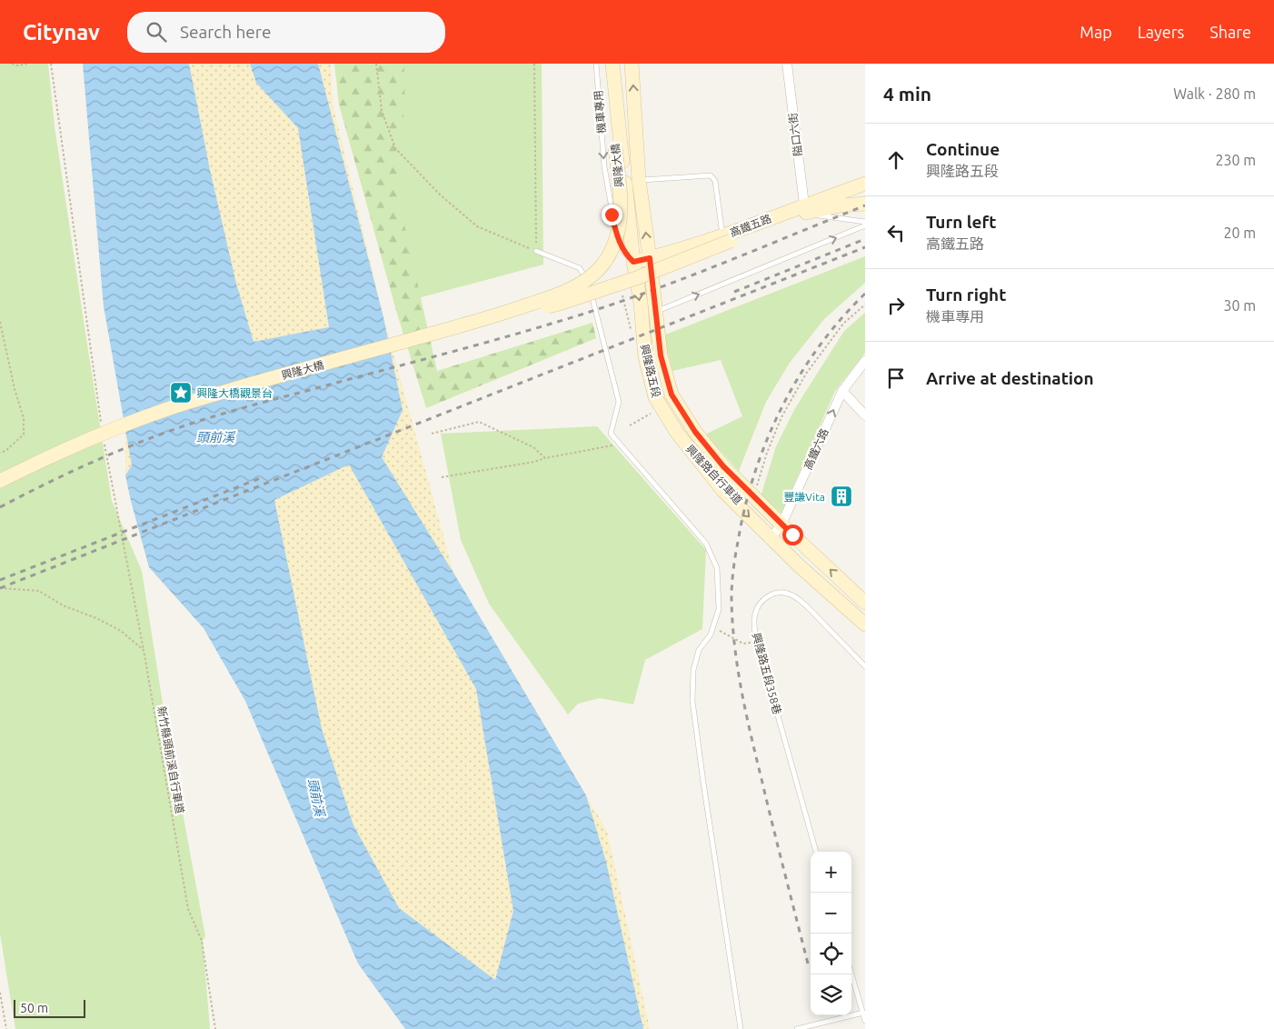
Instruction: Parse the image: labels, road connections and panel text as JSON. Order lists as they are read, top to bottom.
{
  "streets": {
    "street": [
      "隘口六街",
      "興隆大橋",
      "高鐵五路",
      "興隆路五段",
      "高鐵六路"
    ],
    "lane": ["機車專用", "興隆路五段358巷"],
    "path": ["新竹縣頭前溪自行車道"]
  },
  "crossings": [
    ["機車專用", "高鐵五路"],
    ["機車專用", "興隆路五段"],
    ["隘口六街", "興隆大橋"],
    ["興隆大橋", "高鐵五路"],
    ["高鐵五路", "興隆路五段"],
    ["興隆路五段", "高鐵六路"]
  ],
  "one_way": ["機車專用", "高鐵六路"],
  "water": ["頭前溪"],
  "places": {
    "place": ["興隆大橋觀景台"],
    "building": ["豐謙Vita"]
  },
  "scale_bar": "50 m",
  "page": {
    "header": "Citynav",
    "search": "Search here",
    "nav": ["Map", "Layers", "Share"],
    "heading": ["4 min", "Walk · 280 m"],
    "list": [
      ["Continue", "興隆路五段", "230 m"],
      ["Turn left", "高鐵五路", "20 m"],
      ["Turn right", "機車專用", "30 m"],
      "Arrive at destination"
    ],
    "map_buttons": ["+", "−"],
    "scale": "50 m"
  }
}
